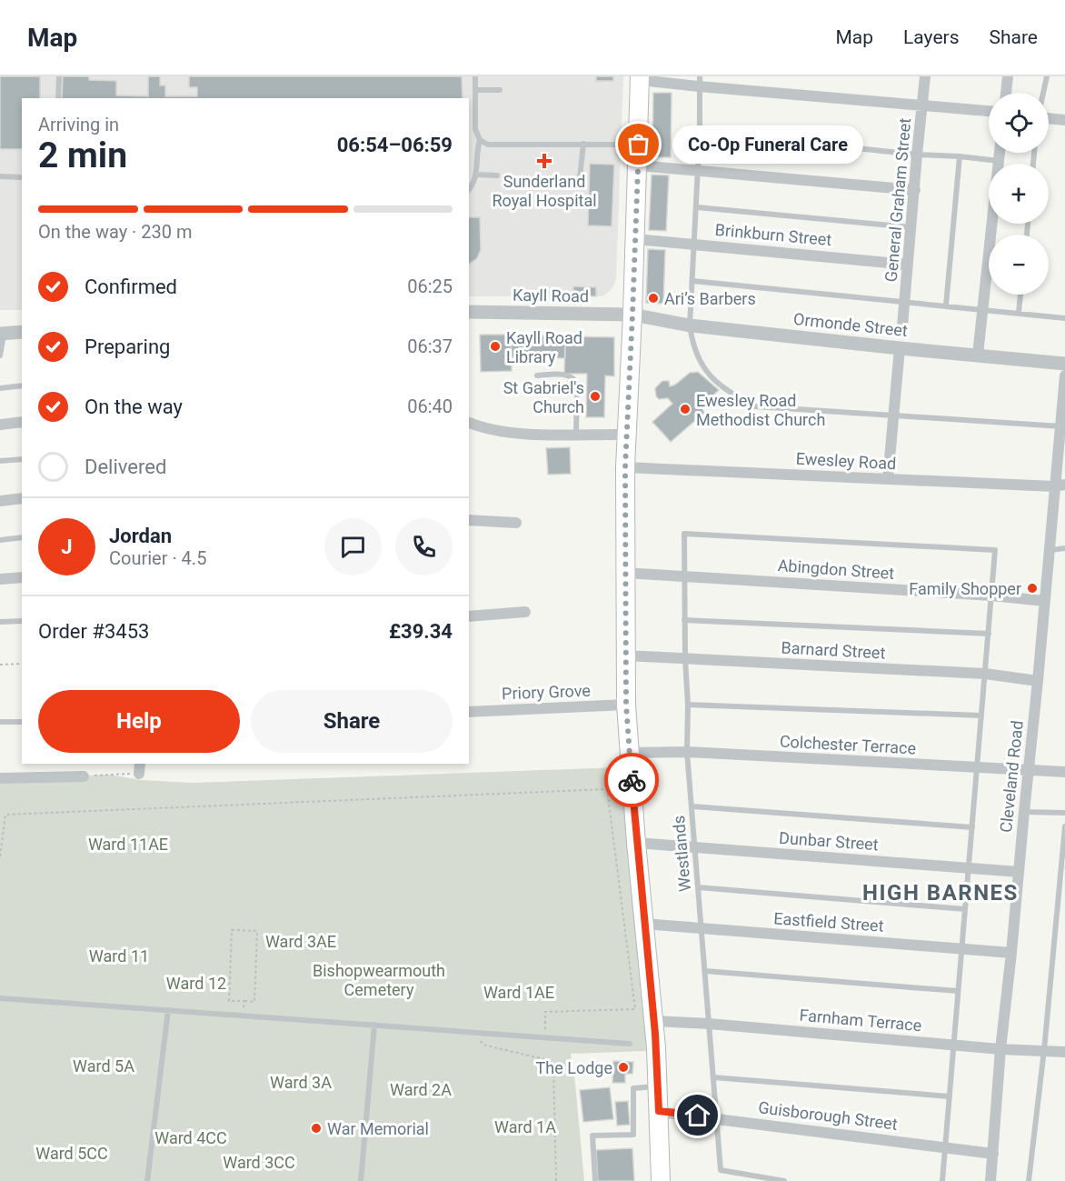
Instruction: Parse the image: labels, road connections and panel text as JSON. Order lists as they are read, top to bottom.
{
  "streets": {
    "street": [
      "General Graham Street",
      "Brinkburn Street",
      "Kayll Road",
      "Ormonde Street",
      "Ewesley Road",
      "Abingdon Street",
      "Barnard Street",
      "Priory Grove",
      "Colchester Terrace",
      "Cleveland Road",
      "Dunbar Street",
      "Eastfield Street",
      "Farnham Terrace",
      "Guisborough Street"
    ],
    "lane": ["Westlands"]
  },
  "crossings": [
    ["General Graham Street", "Brinkburn Street"],
    ["Kayll Road", "Ormonde Street"],
    ["Ewesley Road", "Cleveland Road"],
    ["Abingdon Street", "Cleveland Road"],
    ["Abingdon Street", "Westlands"],
    ["Barnard Street", "Cleveland Road"],
    ["Barnard Street", "Westlands"],
    ["Colchester Terrace", "Cleveland Road"],
    ["Colchester Terrace", "Westlands"],
    ["Cleveland Road", "Dunbar Street"],
    ["Cleveland Road", "Eastfield Street"],
    ["Cleveland Road", "Farnham Terrace"],
    ["Cleveland Road", "Guisborough Street"],
    ["Dunbar Street", "Westlands"],
    ["Westlands", "Eastfield Street"],
    ["Westlands", "Farnham Terrace"],
    ["Westlands", "Guisborough Street"]
  ],
  "districts": ["HIGH BARNES"],
  "parks": [
    "Ward 11AE",
    "Ward 3AE",
    "Ward 11",
    "Bishopwearmouth Cemetery",
    "Ward 12",
    "Ward 1AE",
    "Ward 5A",
    "Ward 3A",
    "Ward 2A",
    "Ward 1A",
    "Ward 4CC",
    "Ward 5CC",
    "Ward 3CC"
  ],
  "places": {
    "other": [
      "Co-Op Funeral Care",
      "Ari’s Barbers",
      "Kayll Road Library",
      "St Gabriel's Church",
      "Ewesley Road Methodist Church",
      "Family Shopper",
      "The Lodge",
      "War Memorial"
    ],
    "health": ["Sunderland Royal Hospital"]
  },
  "page": {
    "header": "Map",
    "nav": ["Map", "Layers", "Share"],
    "map_buttons": ["+", "−"],
    "heading": ["2 min", "Arriving in", "06:54–06:59"],
    "panel": [
      "Jordan",
      "Courier · 4.5",
      "Order #3453",
      "£39.34"
    ],
    "bubble": "Co-Op Funeral Care",
    "bar": "On the way · 230 m",
    "list": [
      ["Confirmed", "06:25"],
      ["Preparing", "06:37"],
      ["On the way", "06:40"],
      "Delivered"
    ],
    "round": "J",
    "buttons": ["Help", "Share"]
  }
}
